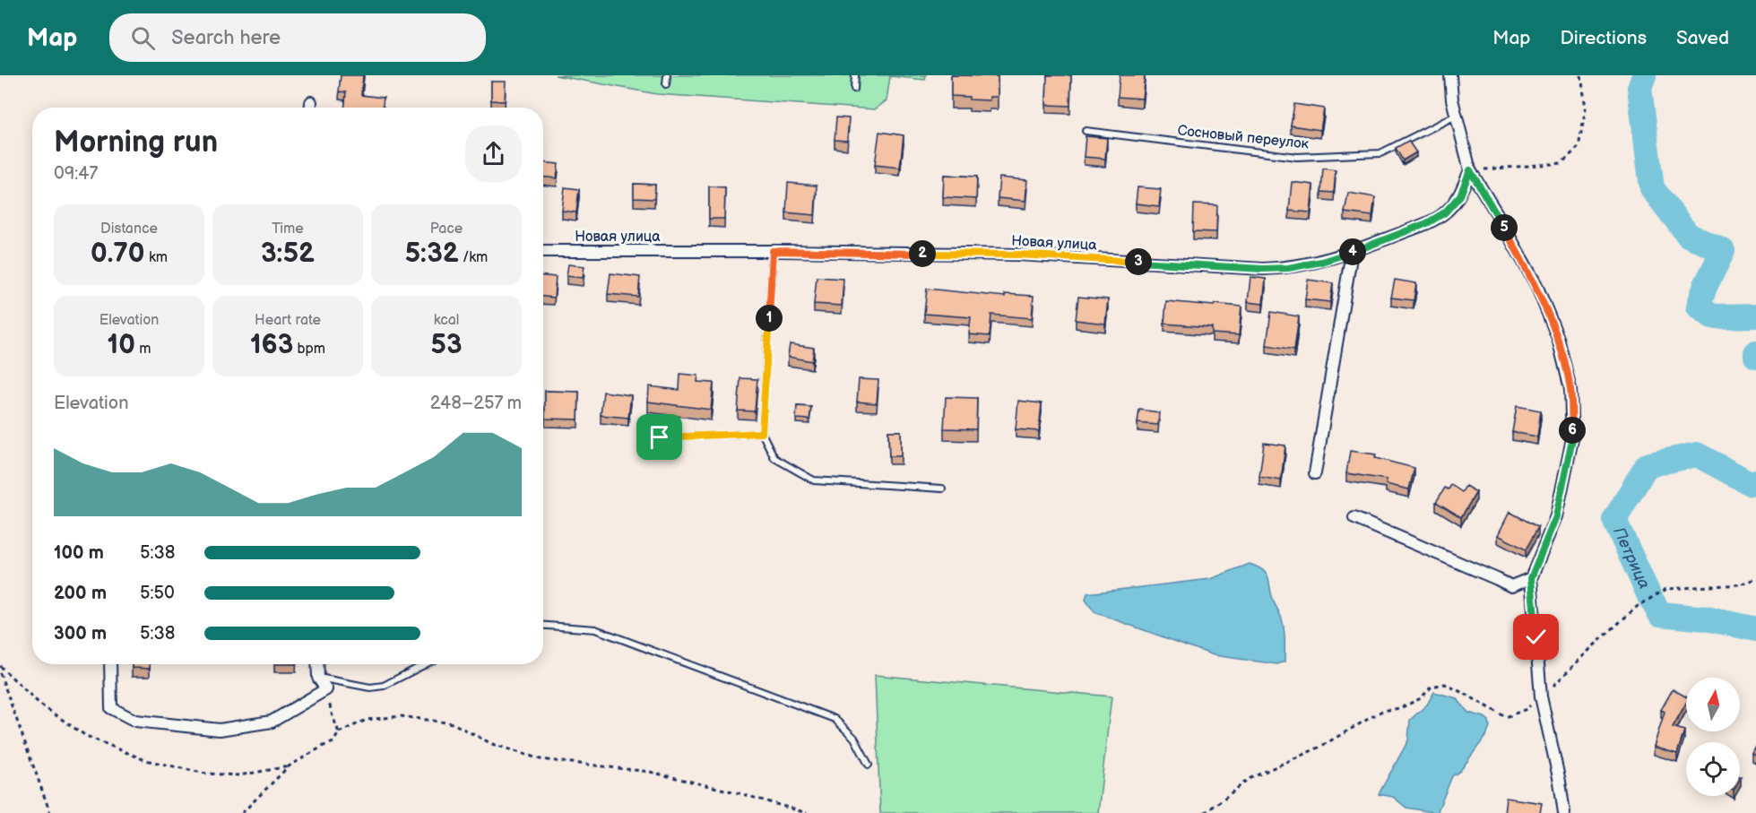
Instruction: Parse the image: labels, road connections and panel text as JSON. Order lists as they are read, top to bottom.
{
  "streets": {
    "street": ["Новая улица"],
    "lane": ["Сосновый переулок"]
  },
  "water": ["Петрица"],
  "north": "top",
  "page": {
    "header": "Map",
    "search": "Search here",
    "nav": ["Map", "Directions", "Saved"],
    "heading": ["Morning run", "09:47"],
    "stats": [
      ["Distance", "0.70 km"],
      ["Time", "3:52"],
      ["Pace", "5:32 /km"],
      ["Elevation", "10 m"],
      ["Heart rate", "163 bpm"],
      ["kcal", "53"]
    ],
    "pins": [
      "5",
      "4",
      "2",
      "3",
      "1",
      "6"
    ],
    "chart": ["Elevation", "248–257 m"],
    "list": [
      {
        "name": "100 m",
        "note": "5:38"
      },
      {
        "name": "200 m",
        "note": "5:50"
      },
      {
        "name": "300 m",
        "note": "5:38"
      }
    ]
  }
}
